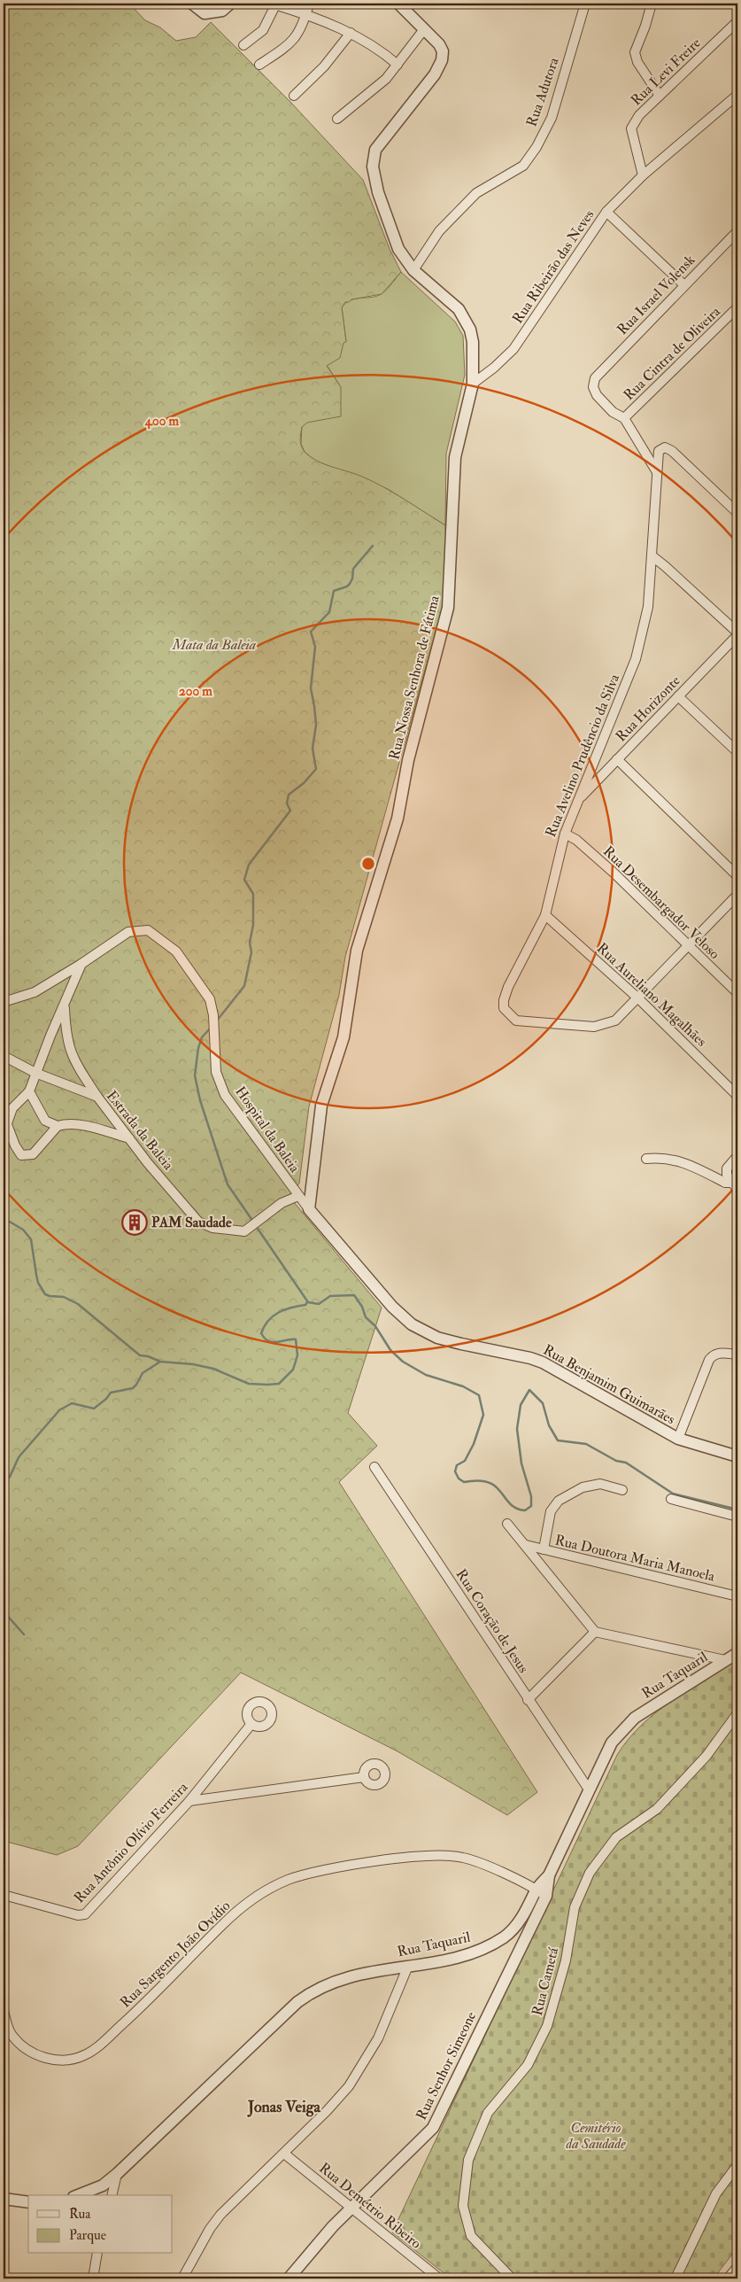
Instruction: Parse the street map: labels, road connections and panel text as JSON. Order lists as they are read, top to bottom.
{
  "streets": {
    "street": [
      "Rua Levi Freire",
      "Rua Adutora",
      "Rua Ribeirão das Neves",
      "Rua Israel Volensk",
      "Rua Cintra de Oliveira",
      "Rua Nossa Senhora de Fátima",
      "Rua Horizonte",
      "Rua Avelino Prudêncio da Silva",
      "Rua Desembargador Veloso",
      "Rua Aureliano Magalhães",
      "Hospital da Baleia",
      "Estrada da Baleia",
      "Rua Benjamim Guimarães",
      "Rua Doutora Maria Manoela",
      "Rua Coração de Jesus",
      "Rua Taquaril",
      "Rua Antônio Olívio Ferreira",
      "Rua Sargento João Ovídio",
      "Rua Cametá",
      "Rua Senhor Simeone",
      "Rua Demétrio Ribeiro"
    ]
  },
  "crossings": [
    ["Rua Levi Freire", "Rua Ribeirão das Neves"],
    ["Rua Adutora", "Rua Nossa Senhora de Fátima"],
    ["Rua Ribeirão das Neves", "Rua Nossa Senhora de Fátima"],
    ["Rua Israel Volensk", "Rua Cintra de Oliveira"],
    ["Rua Nossa Senhora de Fátima", "Hospital da Baleia"],
    ["Rua Nossa Senhora de Fátima", "Rua Benjamim Guimarães"],
    ["Rua Horizonte", "Rua Avelino Prudêncio da Silva"],
    ["Rua Avelino Prudêncio da Silva", "Rua Desembargador Veloso"],
    ["Rua Avelino Prudêncio da Silva", "Rua Aureliano Magalhães"],
    ["Hospital da Baleia", "Estrada da Baleia"],
    ["Hospital da Baleia", "Rua Benjamim Guimarães"],
    ["Rua Coração de Jesus", "Rua Taquaril"],
    ["Rua Taquaril", "Rua Sargento João Ovídio"],
    ["Rua Taquaril", "Rua Senhor Simeone"],
    ["Rua Sargento João Ovídio", "Rua Senhor Simeone"],
    ["Rua Senhor Simeone", "Rua Demétrio Ribeiro"]
  ],
  "districts": ["Jonas Veiga"],
  "parks": ["Mata da Baleia", "Cemitério da Saudade"],
  "places": {
    "building": ["PAM Saudade"]
  },
  "legend": ["Rua", "Parque"],
  "rings": ["400 m", "200 m"]
}
